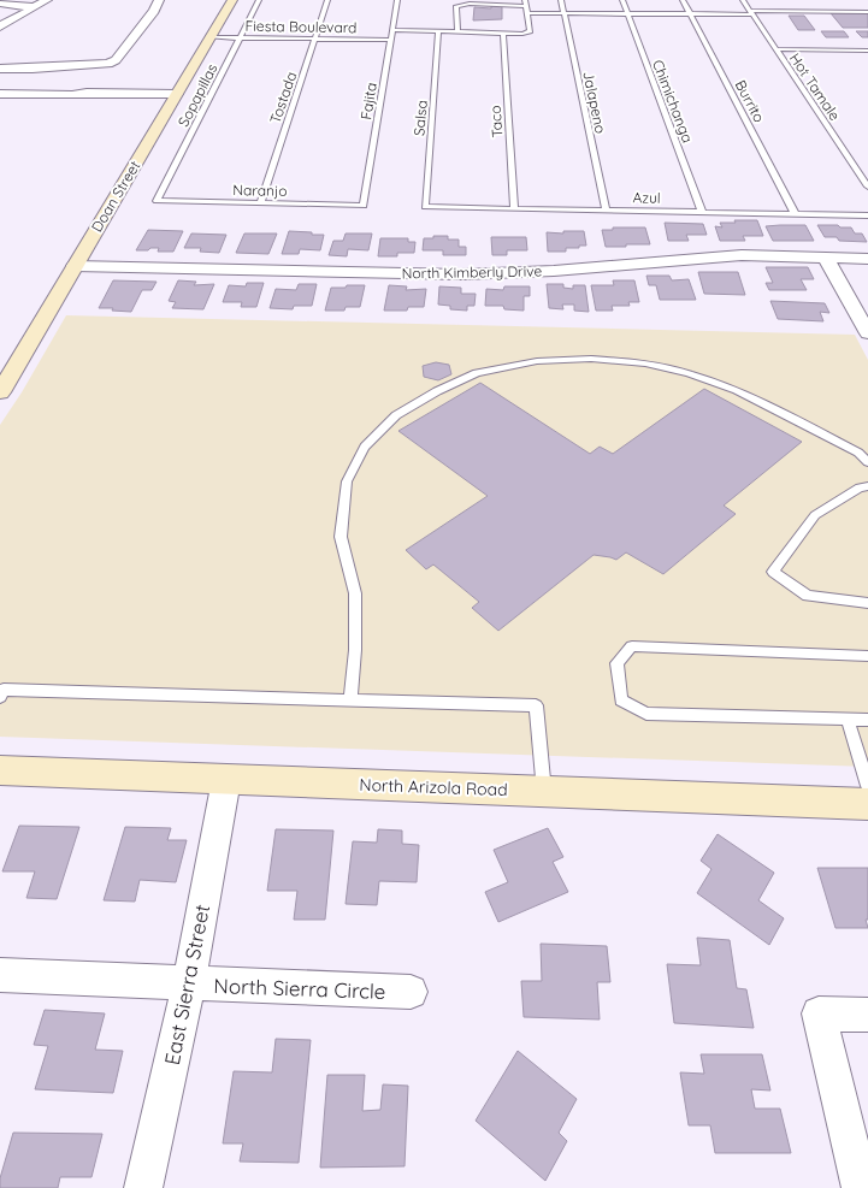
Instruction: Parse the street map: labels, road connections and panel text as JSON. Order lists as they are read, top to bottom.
{
  "streets": {
    "street": [
      "Doan Street",
      "North Kimberly Drive",
      "North Arizola Road",
      "East Sierra Street",
      "North Sierra Circle"
    ],
    "lane": [
      "Fiesta Boulevard",
      "Hot Tamale",
      "Sopapillas",
      "Tostada",
      "Fajita",
      "Chimichanga",
      "Burrito",
      "Jalapeno",
      "Salsa",
      "Taco",
      "Naranjo",
      "Azul"
    ]
  },
  "crossings": [
    ["Fiesta Boulevard", "Sopapillas"],
    ["Fiesta Boulevard", "Tostada"],
    ["Fiesta Boulevard", "Fajita"],
    ["Fiesta Boulevard", "Doan Street"],
    ["Sopapillas", "Naranjo"],
    ["Tostada", "Naranjo"],
    ["Fajita", "Naranjo"],
    ["Chimichanga", "Azul"],
    ["Burrito", "Azul"],
    ["Jalapeno", "Azul"],
    ["Salsa", "Azul"],
    ["Taco", "Azul"],
    ["Doan Street", "North Kimberly Drive"],
    ["North Arizola Road", "East Sierra Street"],
    ["East Sierra Street", "North Sierra Circle"]
  ]
}
